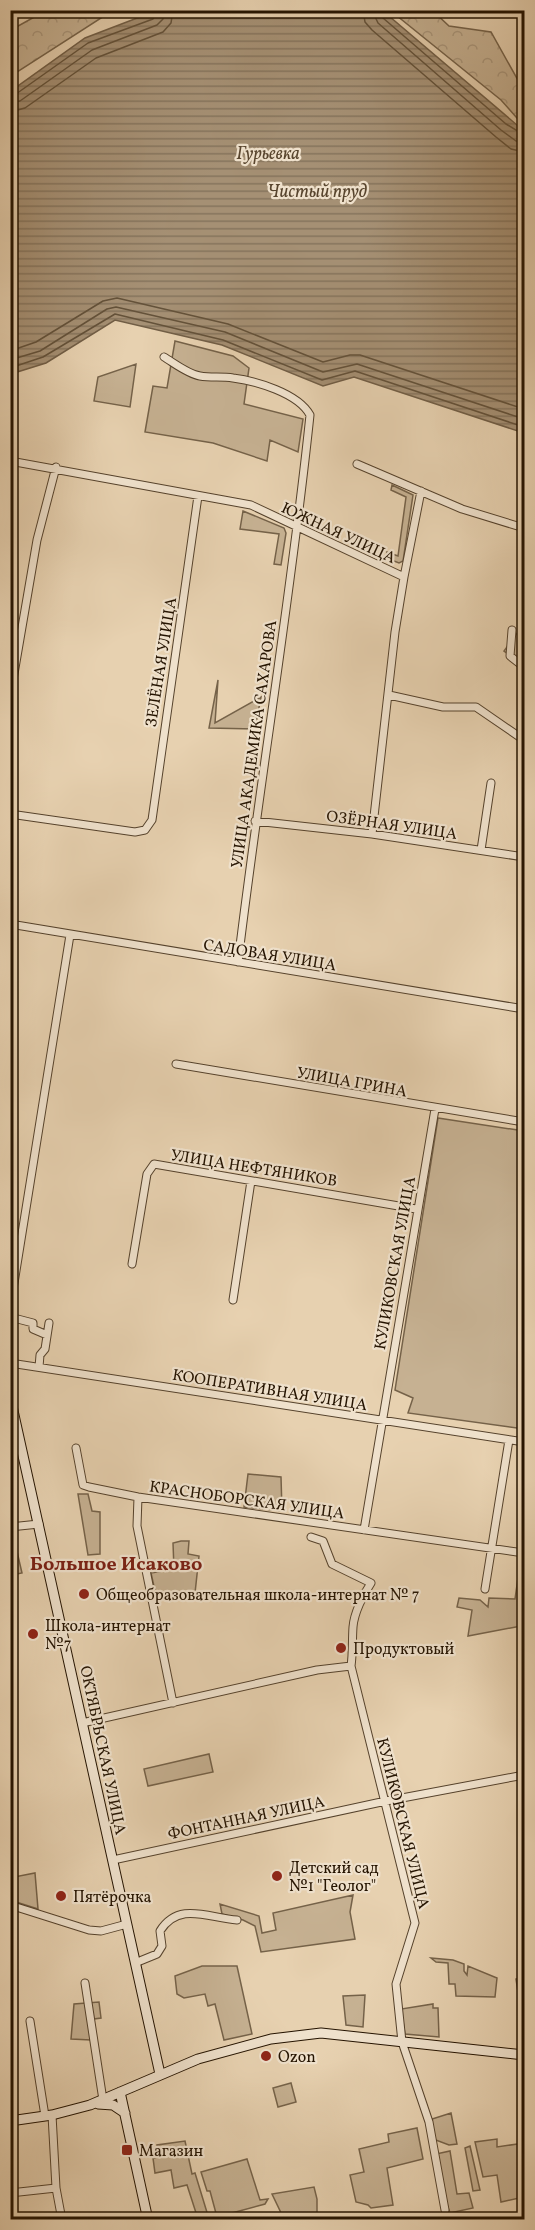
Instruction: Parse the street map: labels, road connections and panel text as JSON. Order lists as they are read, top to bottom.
{
  "streets": {
    "street": [
      "ЮЖНАЯ УЛИЦА",
      "ЗЕЛЁНАЯ УЛИЦА",
      "УЛИЦА АКАДЕМИКА САХАРОВА",
      "ОЗЁРНАЯ УЛИЦА",
      "САДОВАЯ УЛИЦА",
      "УЛИЦА ГРИНА",
      "УЛИЦА НЕФТЯНИКОВ",
      "КУЛИКОВСКАЯ УЛИЦА",
      "КООПЕРАТИВНАЯ УЛИЦА",
      "КРАСНОБОРСКАЯ УЛИЦА",
      "ОКТЯБРЬСКАЯ УЛИЦА",
      "ФОНТАННАЯ УЛИЦА"
    ]
  },
  "crossings": [
    ["ЮЖНАЯ УЛИЦА", "ЗЕЛЁНАЯ УЛИЦА"],
    ["ЮЖНАЯ УЛИЦА", "УЛИЦА АКАДЕМИКА САХАРОВА"],
    ["ЮЖНАЯ УЛИЦА", "ОЗЁРНАЯ УЛИЦА"],
    ["УЛИЦА АКАДЕМИКА САХАРОВА", "ОЗЁРНАЯ УЛИЦА"],
    ["УЛИЦА АКАДЕМИКА САХАРОВА", "САДОВАЯ УЛИЦА"],
    ["УЛИЦА ГРИНА", "КУЛИКОВСКАЯ УЛИЦА"],
    ["УЛИЦА НЕФТЯНИКОВ", "КУЛИКОВСКАЯ УЛИЦА"],
    ["КУЛИКОВСКАЯ УЛИЦА", "КООПЕРАТИВНАЯ УЛИЦА"],
    ["КУЛИКОВСКАЯ УЛИЦА", "КРАСНОБОРСКАЯ УЛИЦА"],
    ["КУЛИКОВСКАЯ УЛИЦА", "ФОНТАННАЯ УЛИЦА"],
    ["ОКТЯБРЬСКАЯ УЛИЦА", "ФОНТАННАЯ УЛИЦА"]
  ],
  "districts": ["Большое Исаково"],
  "water": ["Гурьевка", "Чистый пруд"],
  "places": {
    "other": [
      "Общеобразовательная школа-интернат № 7",
      "Школа-интернат №7",
      "Продуктовый",
      "Детский сад №1 \"Геолог\"",
      "Пятёрочка",
      "Ozon"
    ],
    "transit": ["Магазин"]
  }
}
